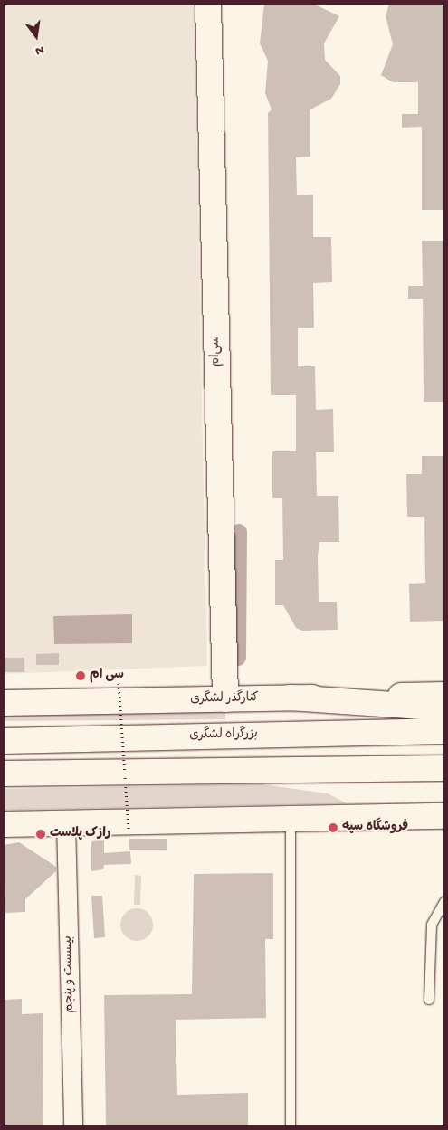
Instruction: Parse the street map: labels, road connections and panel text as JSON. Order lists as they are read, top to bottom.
{
  "streets": {
    "main road": ["سی‌ام", "کنارگذر لشگری", "بزرگراه لشگری"],
    "street": ["بیسست و پنجم"]
  },
  "crossings": [
    ["سی‌ام", "کنارگذر لشگری"]
  ],
  "places": ["سی ام", "فروشگاه سپه", "رازک پلاست"],
  "north": "bottom"
}
